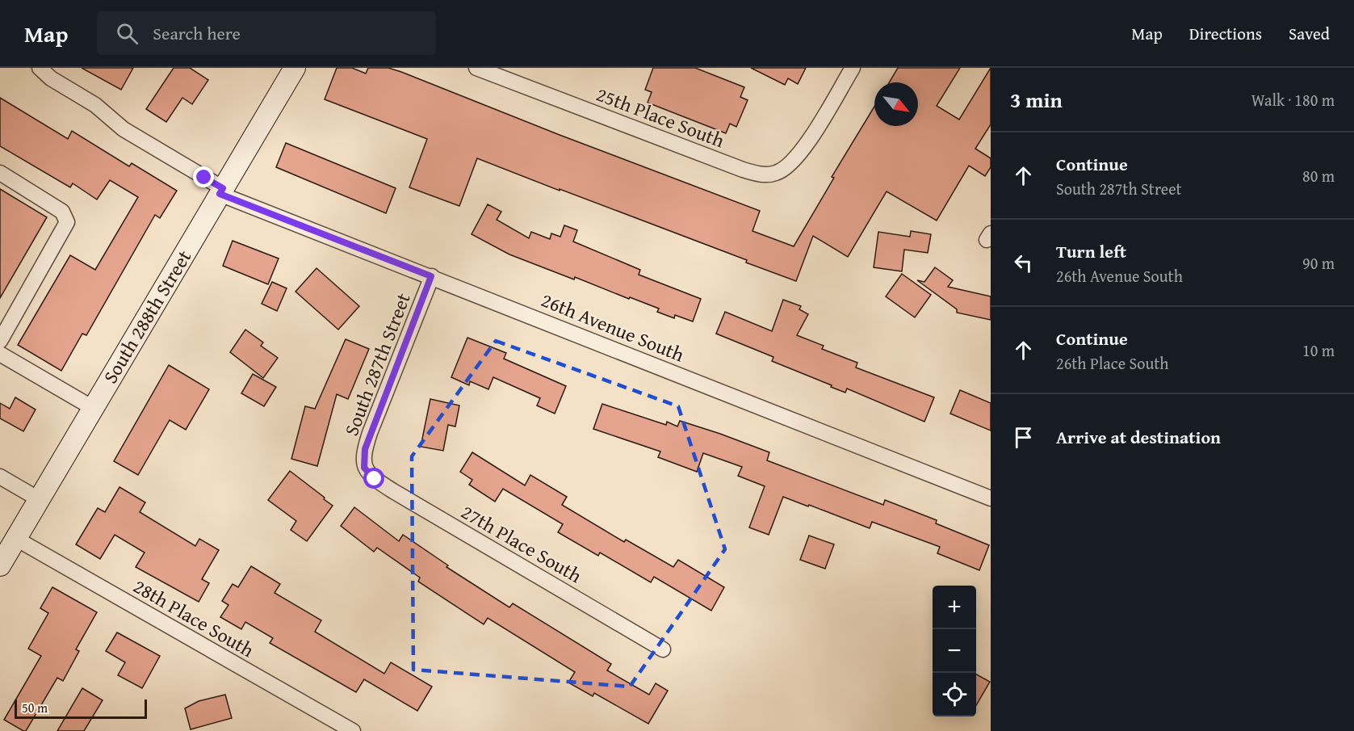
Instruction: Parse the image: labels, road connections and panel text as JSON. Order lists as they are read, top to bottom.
{
  "streets": {
    "main road": ["South 288th Street"],
    "street": [
      "25th Place South",
      "26th Avenue South",
      "South 287th Street",
      "27th Place South",
      "28th Place South"
    ]
  },
  "crossings": [
    ["South 288th Street", "26th Avenue South"],
    ["South 288th Street", "28th Place South"],
    ["26th Avenue South", "South 287th Street"],
    ["South 287th Street", "27th Place South"]
  ],
  "scale_bar": "50 m",
  "north": "bottom right",
  "page": {
    "header": "Map",
    "search": "Search here",
    "nav": ["Map", "Directions", "Saved"],
    "heading": ["3 min", "Walk · 180 m"],
    "list": [
      ["Continue", "South 287th Street", "80 m"],
      ["Turn left", "26th Avenue South", "90 m"],
      ["Continue", "26th Place South", "10 m"],
      "Arrive at destination"
    ],
    "map_buttons": ["+", "−"],
    "scale": "50 m"
  }
}
